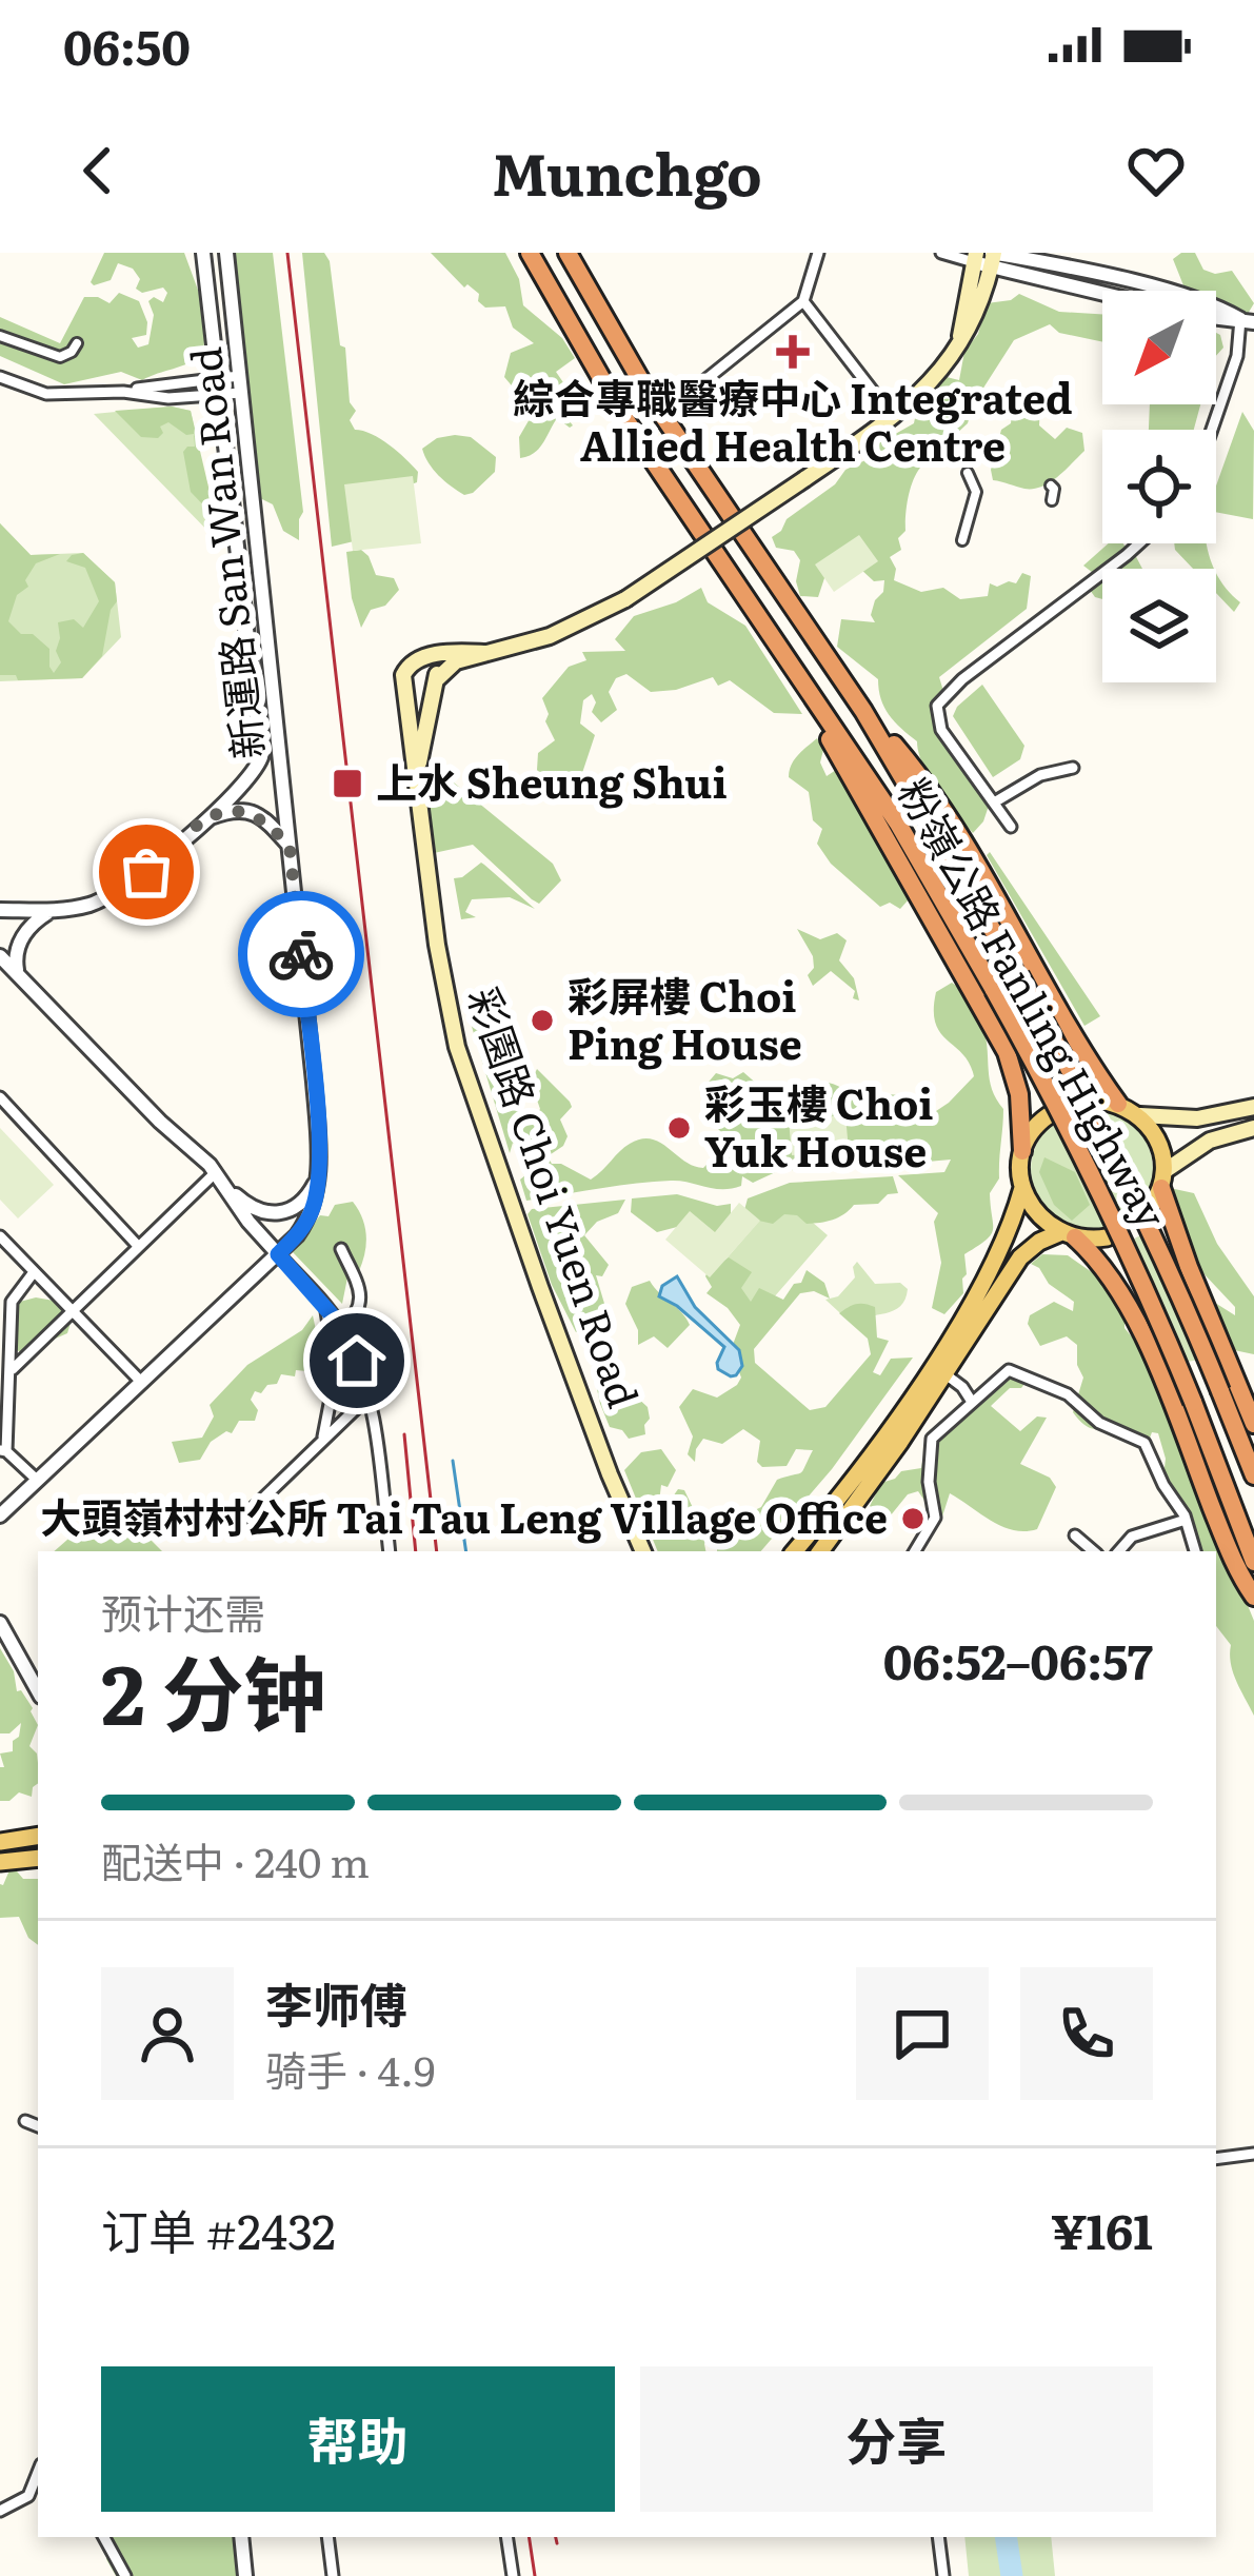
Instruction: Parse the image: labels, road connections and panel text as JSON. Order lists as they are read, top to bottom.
{
  "streets": {
    "highway": ["粉嶺公路 Fanling Highway"],
    "main road": ["彩園路 Choi Yuen Road"],
    "street": ["新運路 San Wan Road"]
  },
  "places": {
    "health": ["綜合專職醫療中心 Integrated Allied Health Centre"],
    "transit": ["上水 Sheung Shui"],
    "other": ["彩屏樓 Choi Ping House", "彩玉樓 Choi Yuk House", "大頭嶺村村公所 Tai Tau Leng Village Office"]
  },
  "north": "bottom left",
  "page": {
    "status": "06:50",
    "header": "Munchgo",
    "heading": ["2 分钟", "预计还需", "06:52–06:57"],
    "panel": [
      "李师傅",
      "骑手 · 4.9",
      "订单 #2432",
      "¥161"
    ],
    "bar": "配送中 · 240 m",
    "buttons": ["帮助", "分享"]
  }
}
